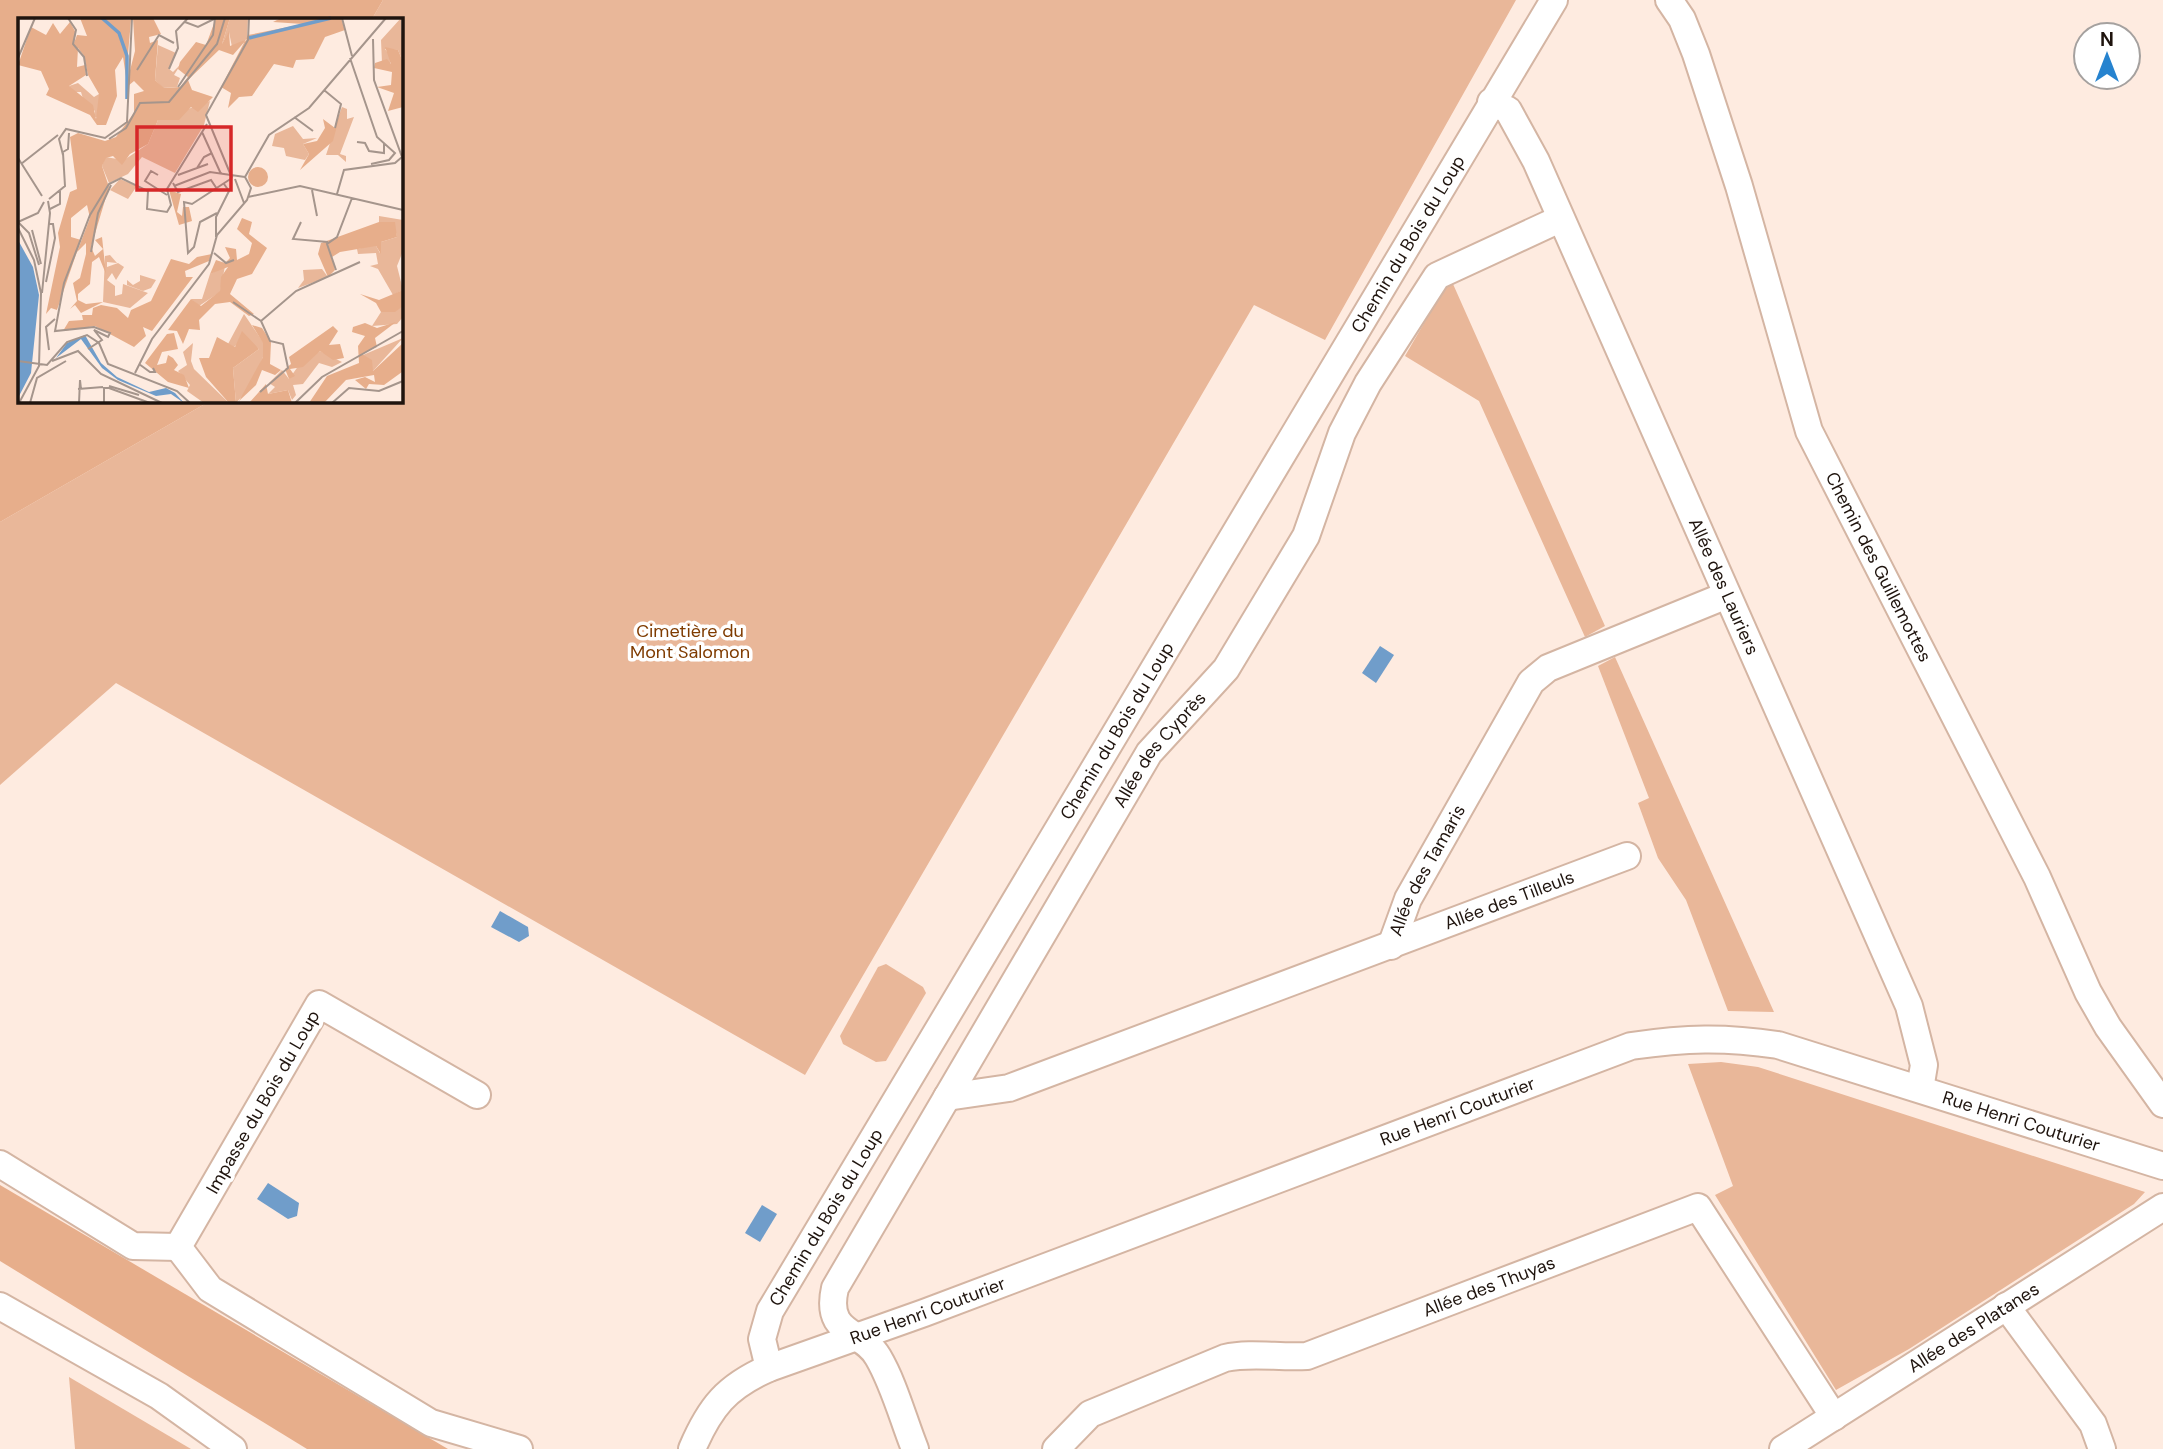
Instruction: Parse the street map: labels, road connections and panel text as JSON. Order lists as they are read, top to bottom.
{
  "streets": {
    "street": [
      "Chemin du Bois du Loup",
      "Chemin des Guillemottes",
      "Allée des Lauriers",
      "Allée des Cyprès",
      "Allée des Tamaris",
      "Allée des Tilleuls",
      "Impasse du Bois du Loup",
      "Rue Henri Couturier",
      "Allée des Thuyas",
      "Allée des Platanes"
    ]
  },
  "crossings": [
    ["Chemin du Bois du Loup", "Allée des Lauriers"],
    ["Chemin du Bois du Loup", "Rue Henri Couturier"],
    ["Allée des Lauriers", "Allée des Cyprès"],
    ["Allée des Lauriers", "Allée des Tamaris"],
    ["Allée des Lauriers", "Rue Henri Couturier"],
    ["Allée des Cyprès", "Allée des Tamaris"],
    ["Allée des Cyprès", "Rue Henri Couturier"],
    ["Allée des Tamaris", "Allée des Tilleuls"],
    ["Allée des Thuyas", "Allée des Platanes"]
  ],
  "parks": ["Cimetière du Mont Salomon"],
  "north": "top"
}
